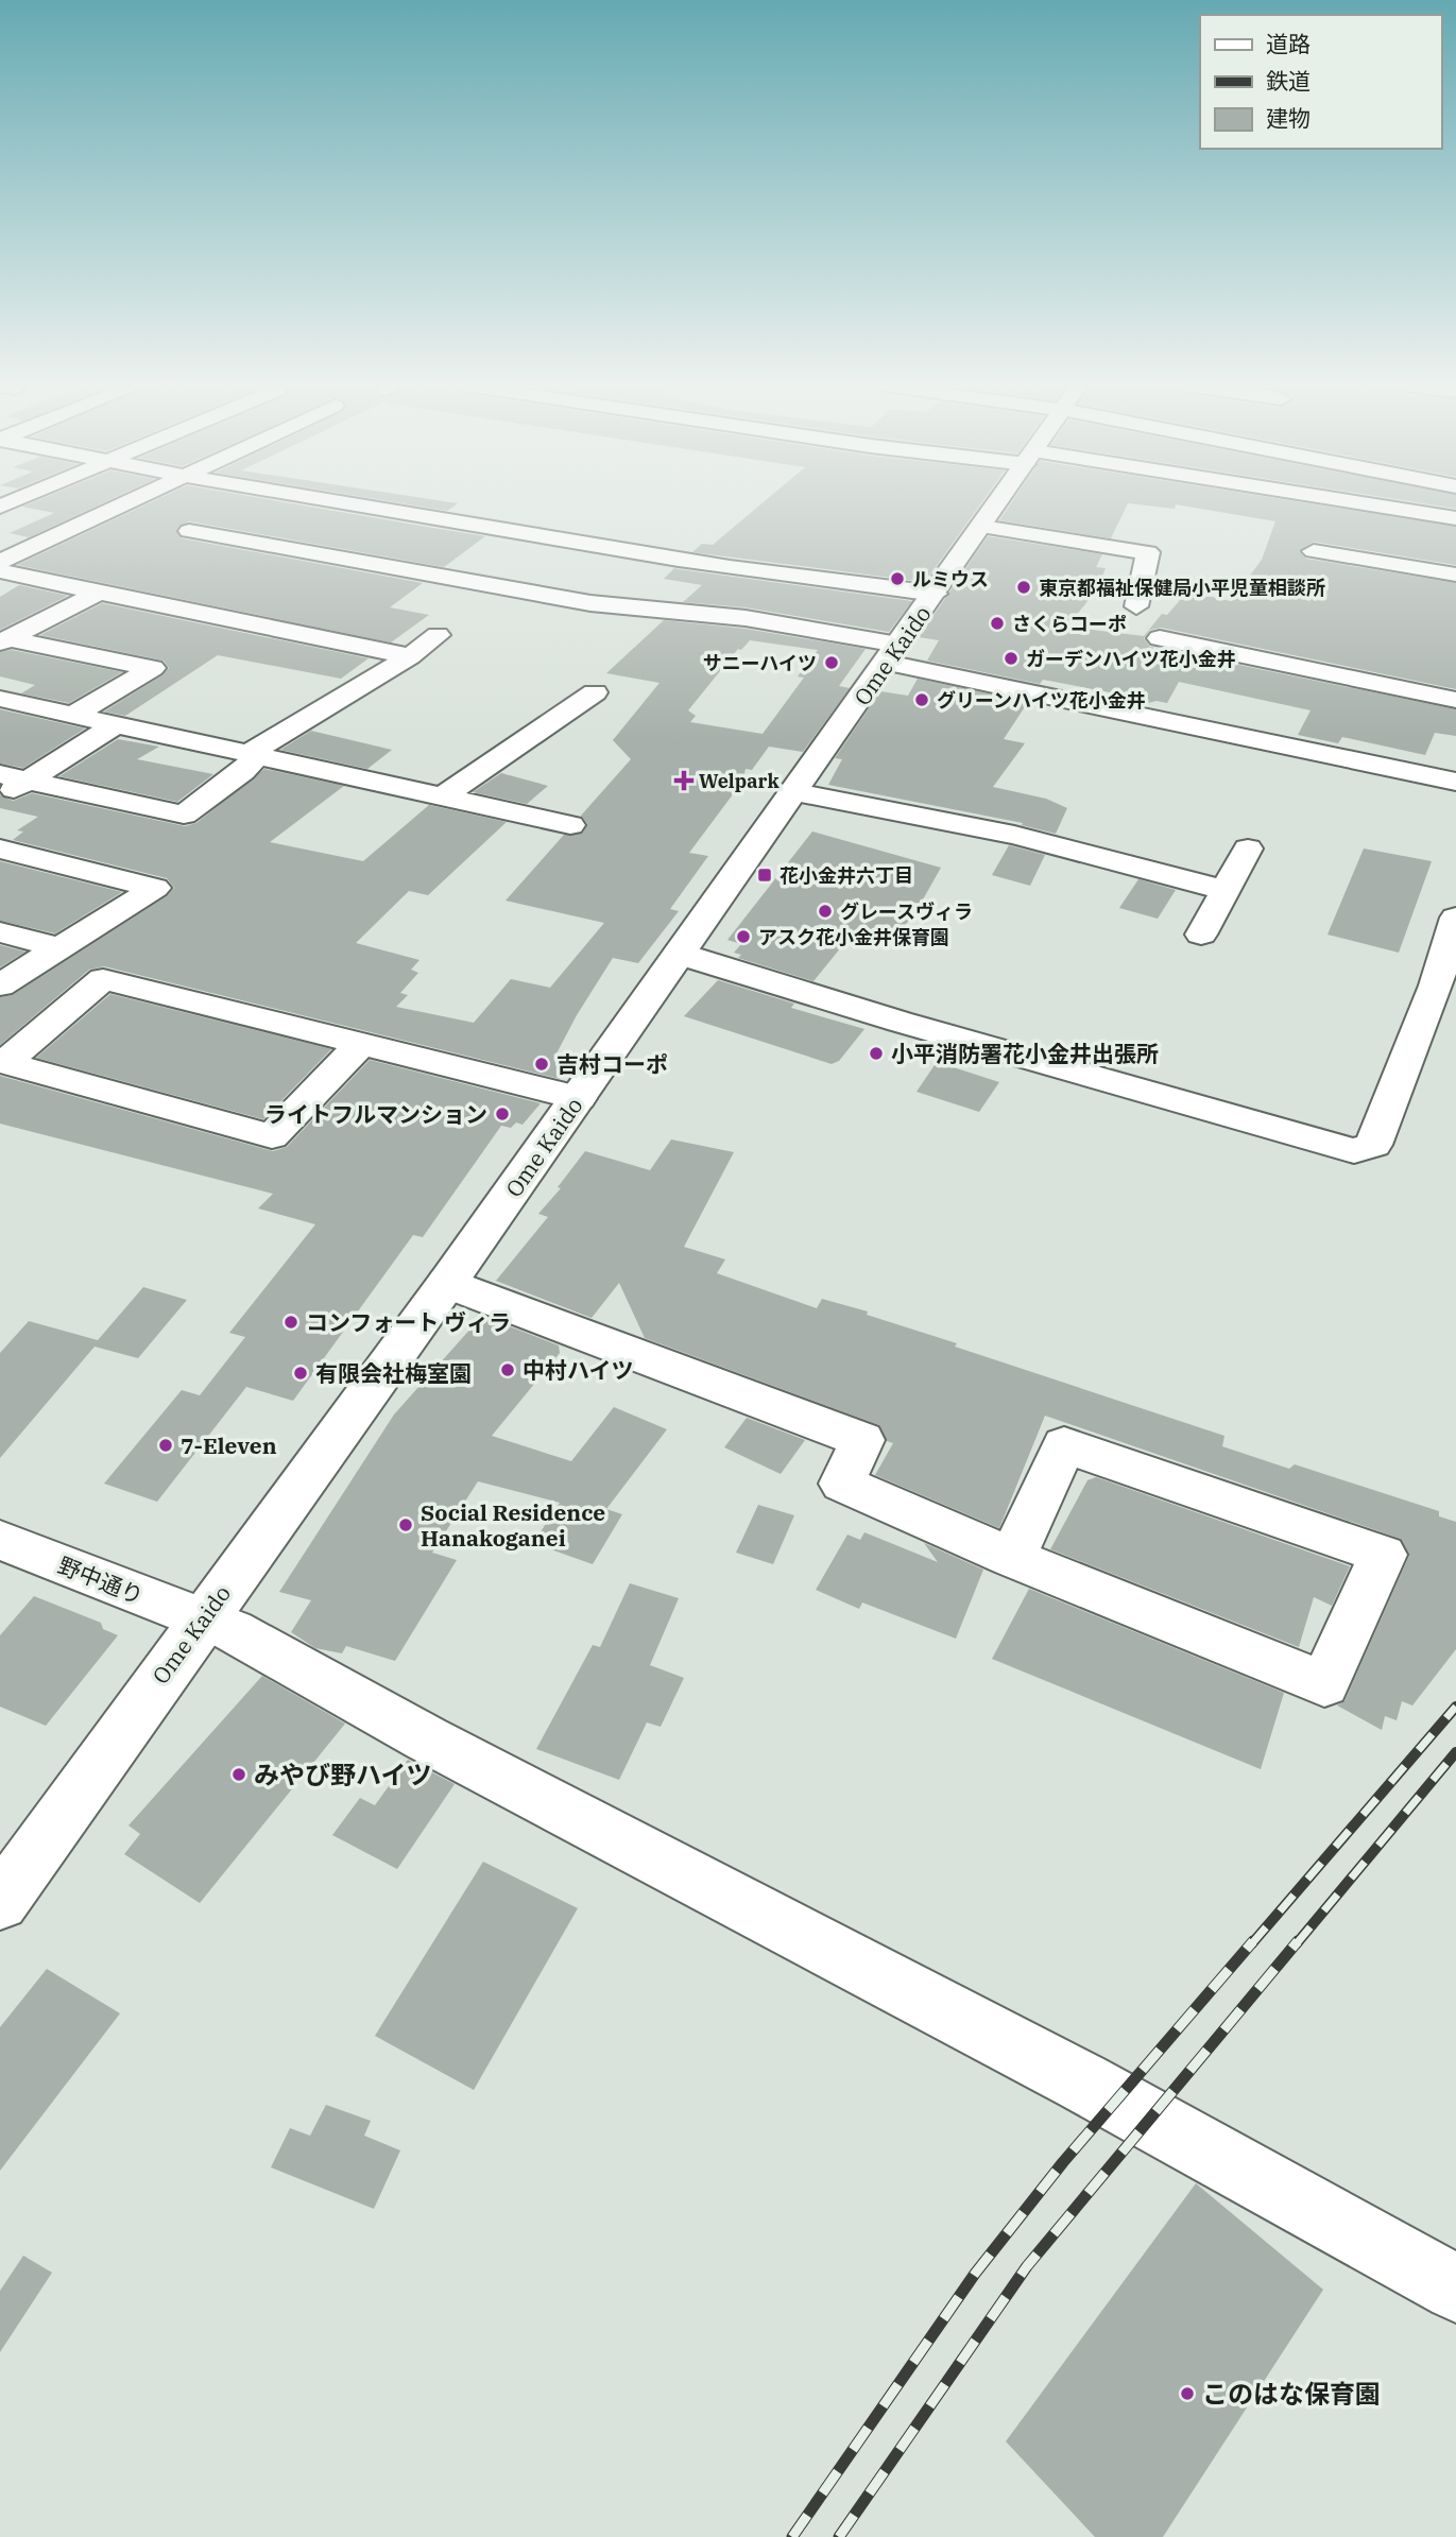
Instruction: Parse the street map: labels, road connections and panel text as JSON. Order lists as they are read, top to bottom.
{
  "streets": {
    "street": ["Ome Kaido", "野中通り"]
  },
  "crossings": [
    ["Ome Kaido", "野中通り"]
  ],
  "places": {
    "other": [
      "ルミウス",
      "東京都福祉保健局小平児童相談所",
      "さくらコーポ",
      "ガーデンハイツ花小金井",
      "サニーハイツ",
      "グリーンハイツ花小金井",
      "グレースヴィラ",
      "アスク花小金井保育園",
      "小平消防署花小金井出張所",
      "吉村コーポ",
      "ライトフルマンション",
      "コンフォート ヴィラ",
      "中村ハイツ",
      "有限会社梅室園",
      "7-Eleven",
      "Social Residence Hanakoganei",
      "みやび野ハイツ",
      "このはな保育園"
    ],
    "health": ["Welpark"],
    "transit": ["花小金井六丁目"]
  },
  "legend": ["道路", "鉄道", "建物"]
}
